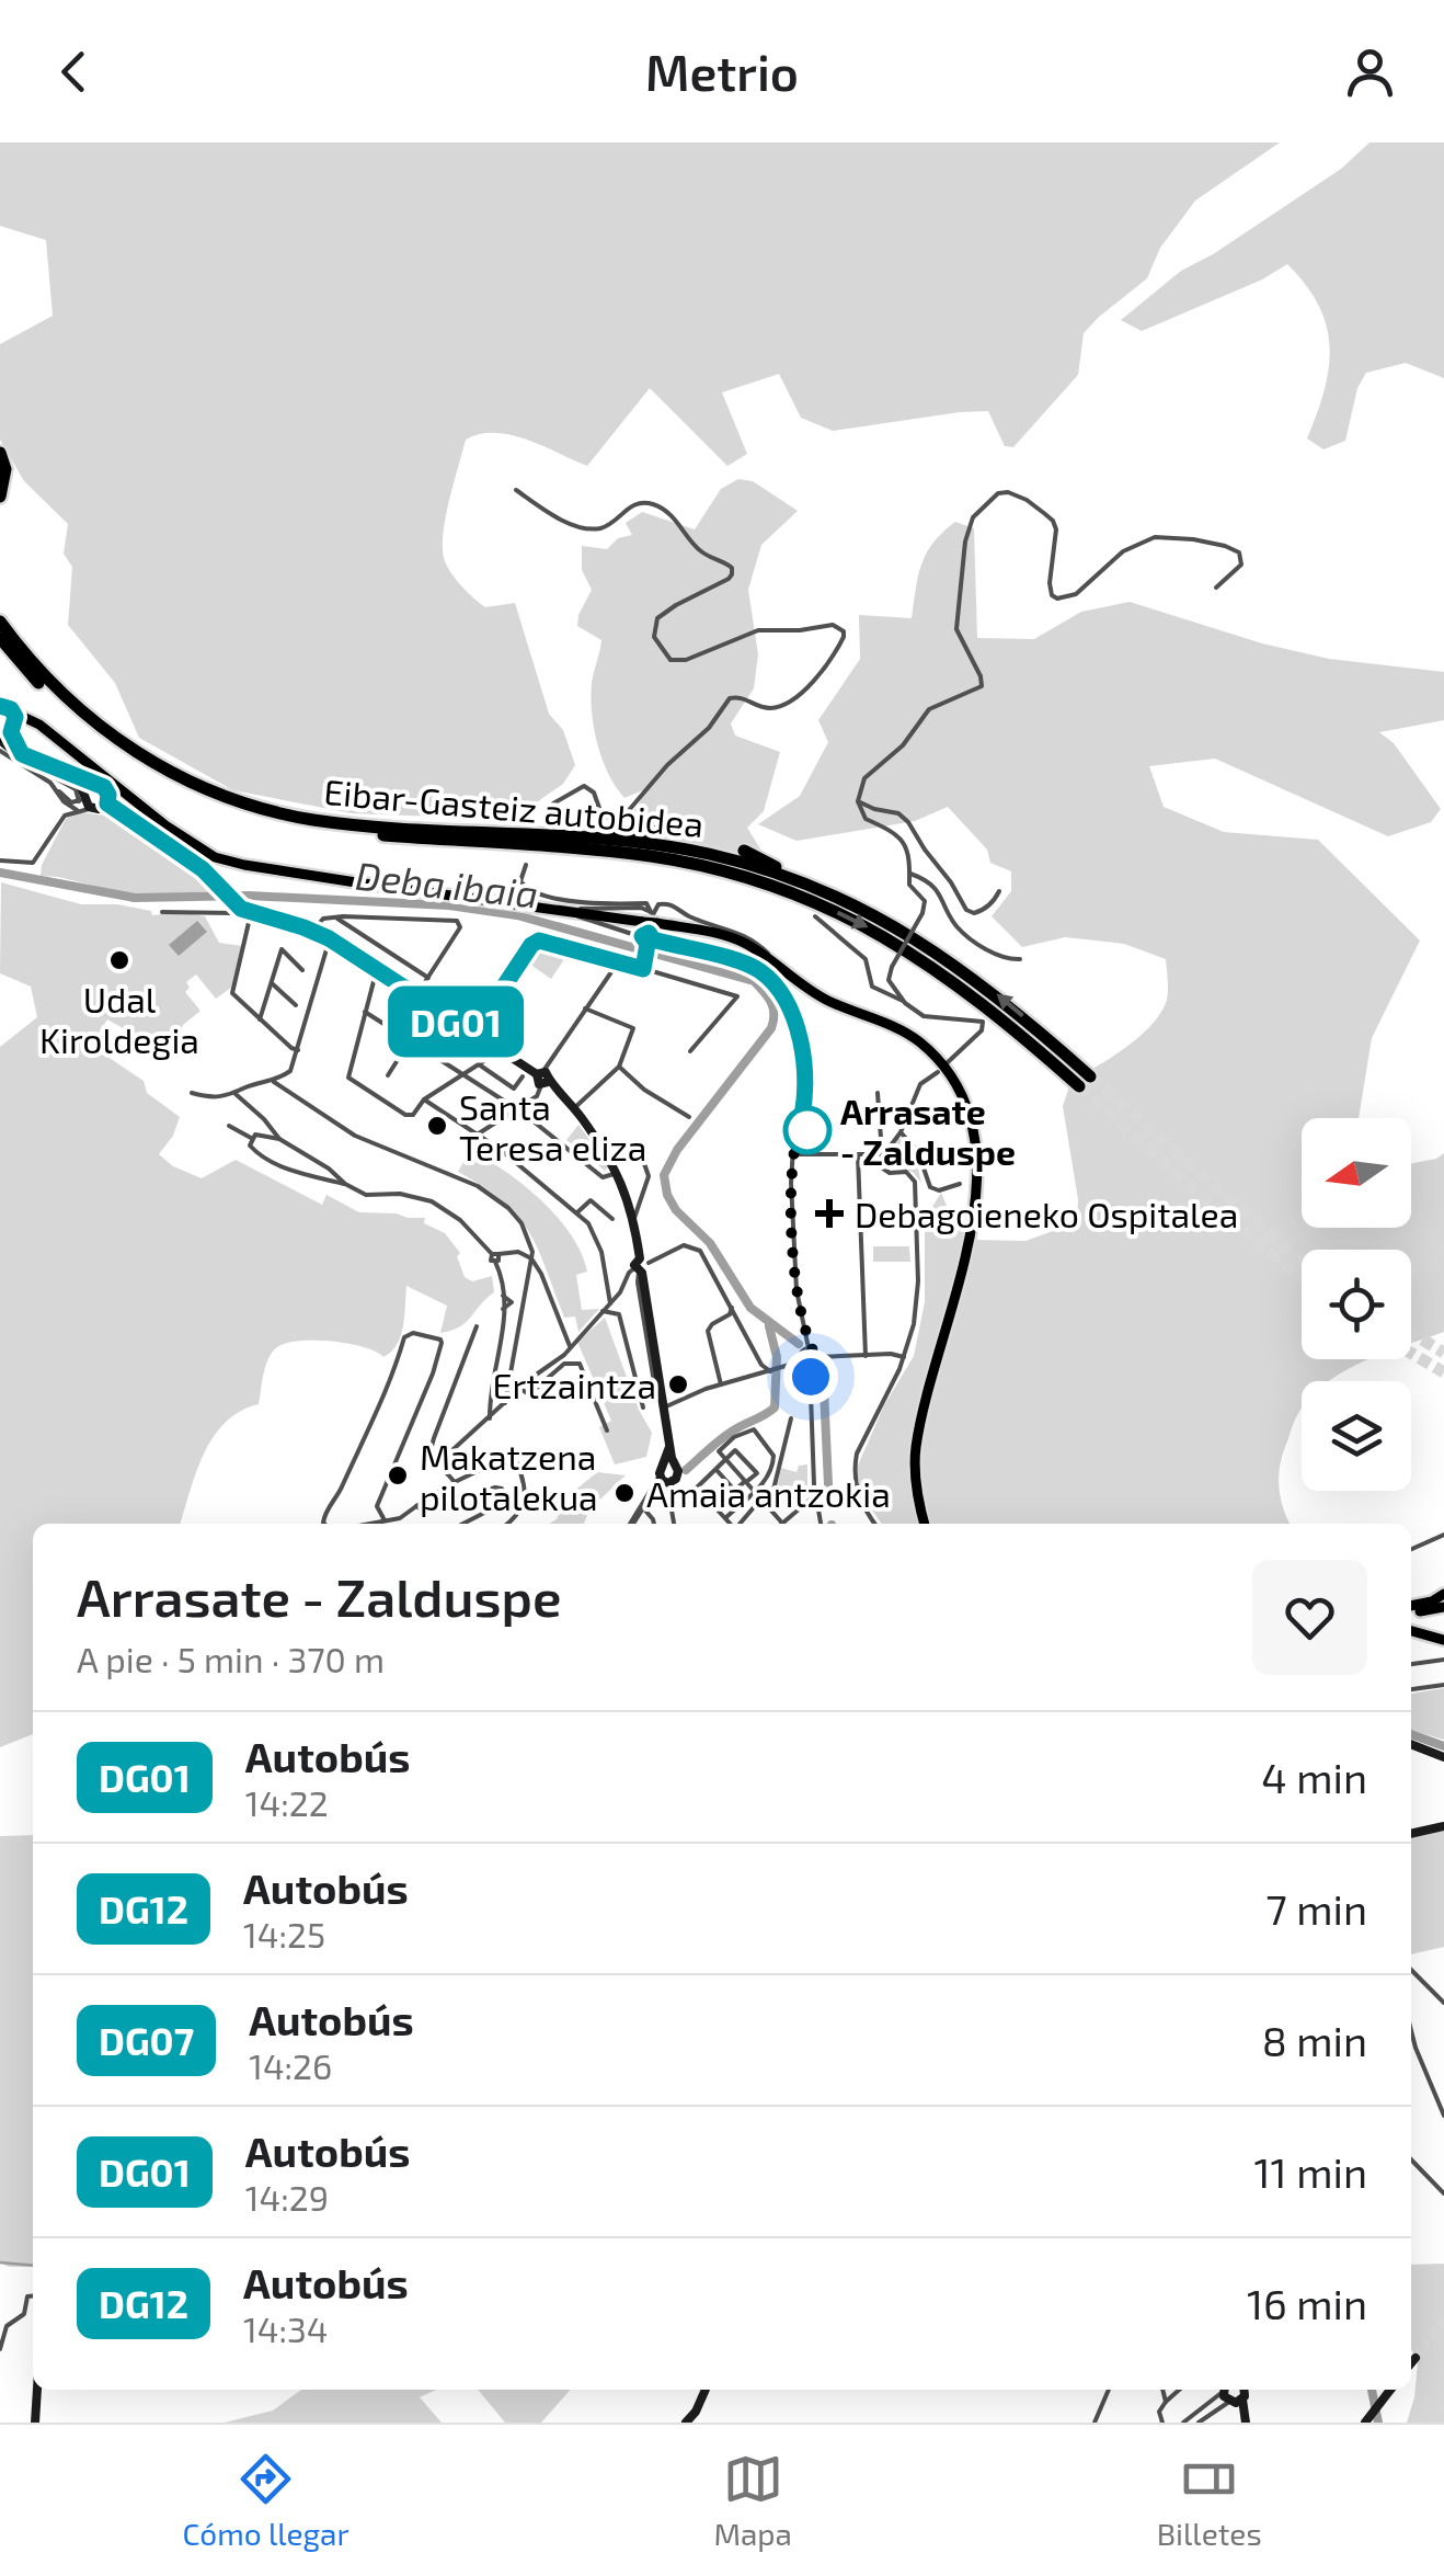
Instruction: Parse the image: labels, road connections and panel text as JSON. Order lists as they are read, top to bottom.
{
  "streets": {
    "highway": ["Eibar-Gasteiz autobidea"]
  },
  "water": ["Deba ibaia"],
  "places": {
    "other": [
      "Udal Kiroldegia",
      "Santa Teresa eliza",
      "Arrasate - Zalduspe",
      "Ertzaintza",
      "Makatzena pilotalekua",
      "Amaia antzokia"
    ],
    "health": ["Debagoieneko Ospitalea"]
  },
  "lines": ["bus line DG01"],
  "north": "left",
  "page": {
    "header": "Metrio",
    "on_map": "DG01",
    "heading": ["Arrasate - Zalduspe", "A pie · 5 min · 370 m"],
    "list": [
      {
        "mark": "DG01",
        "name": "Autobús",
        "note": "14:22",
        "value": "4 min"
      },
      {
        "mark": "DG12",
        "name": "Autobús",
        "note": "14:25",
        "value": "7 min"
      },
      {
        "mark": "DG07",
        "name": "Autobús",
        "note": "14:26",
        "value": "8 min"
      },
      {
        "mark": "DG01",
        "name": "Autobús",
        "note": "14:29",
        "value": "11 min"
      },
      {
        "mark": "DG12",
        "name": "Autobús",
        "note": "14:34",
        "value": "16 min"
      }
    ],
    "tabs": ["Cómo llegar", "Mapa", "Billetes"]
  }
}
